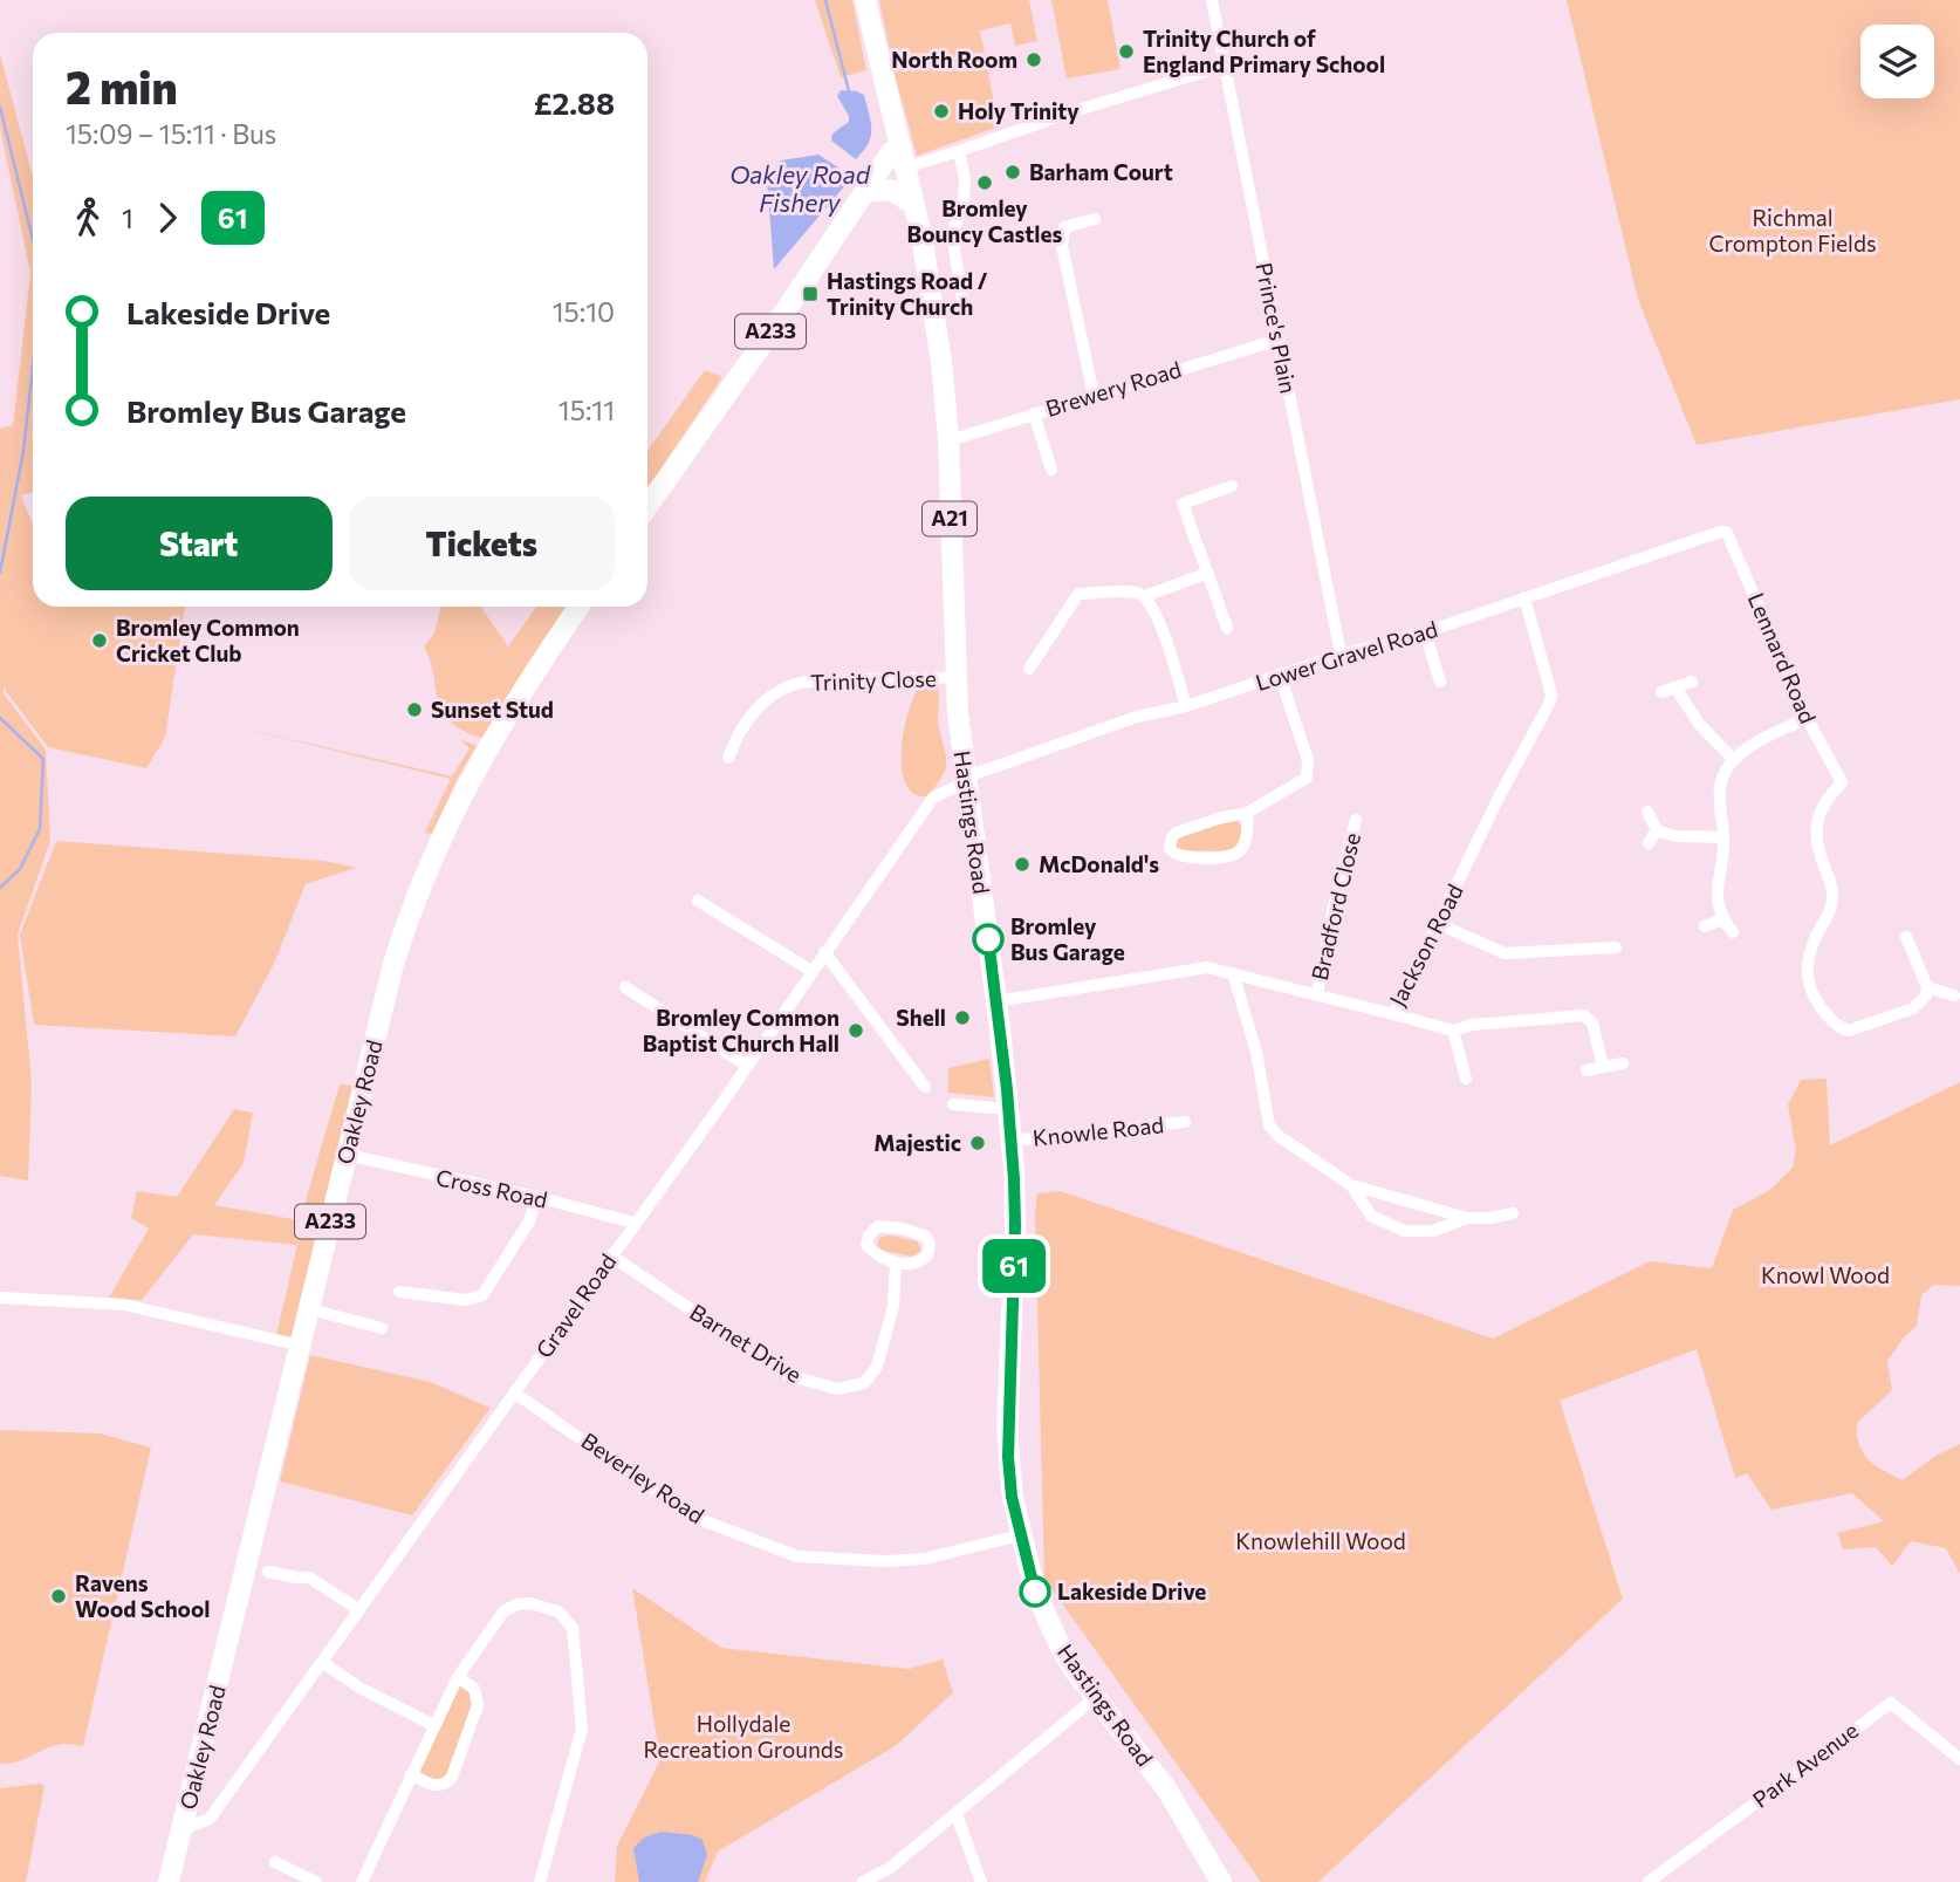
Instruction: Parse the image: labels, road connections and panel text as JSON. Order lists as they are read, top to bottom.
{
  "streets": {
    "main road": [
      "A233",
      "A21",
      "Hastings Road",
      "Oakley Road"
    ],
    "street": [
      "Prince's Plain",
      "Brewery Road",
      "Lower Gravel Road",
      "Lennard Road",
      "Trinity Close",
      "Bradford Close",
      "Jackson Road",
      "Knowle Road",
      "Cross Road",
      "Gravel Road",
      "Barnet Drive",
      "Beverley Road",
      "Park Avenue"
    ]
  },
  "crossings": [
    ["Prince's Plain", "Brewery Road"],
    ["Prince's Plain", "Lower Gravel Road"],
    ["A233", "A21"],
    ["A233", "Hastings Road"],
    ["Brewery Road", "Hastings Road"],
    ["A21", "Hastings Road"],
    ["Lower Gravel Road", "Lennard Road"],
    ["Lower Gravel Road", "Hastings Road"],
    ["Lower Gravel Road", "Jackson Road"],
    ["Lower Gravel Road", "Gravel Road"],
    ["Trinity Close", "Hastings Road"],
    ["Hastings Road", "Jackson Road"],
    ["Hastings Road", "Knowle Road"],
    ["Hastings Road", "Gravel Road"],
    ["Hastings Road", "Beverley Road"],
    ["Bradford Close", "Jackson Road"],
    ["Oakley Road", "Cross Road"],
    ["Oakley Road", "Gravel Road"],
    ["Cross Road", "Gravel Road"],
    ["Gravel Road", "Barnet Drive"],
    ["Gravel Road", "Beverley Road"]
  ],
  "water": ["Oakley Road Fishery"],
  "parks": [
    "Richmal Crompton Fields",
    "Knowl Wood",
    "Knowlehill Wood",
    "Hollydale Recreation Grounds"
  ],
  "places": {
    "other": [
      "Trinity Church of England Primary School",
      "North Room",
      "Holy Trinity",
      "Barham Court",
      "Bromley Bouncy Castles",
      "Bromley Common Cricket Club",
      "Sunset Stud",
      "McDonald's",
      "Bromley Bus Garage",
      "Shell",
      "Bromley Common Baptist Church Hall",
      "Majestic",
      "Lakeside Drive",
      "Ravens Wood School"
    ],
    "transit": ["Hastings Road / Trinity Church"]
  },
  "lines": ["bus line 61"],
  "page": {
    "on_map": "61",
    "heading": ["2 min", "15:09 – 15:11 · Bus", "£2.88"],
    "legs": ["1", "61"],
    "list": [
      {
        "name": "Lakeside Drive",
        "value": "15:10"
      },
      {
        "name": "Bromley Bus Garage",
        "value": "15:11"
      }
    ],
    "buttons": ["Start", "Tickets"]
  }
}
